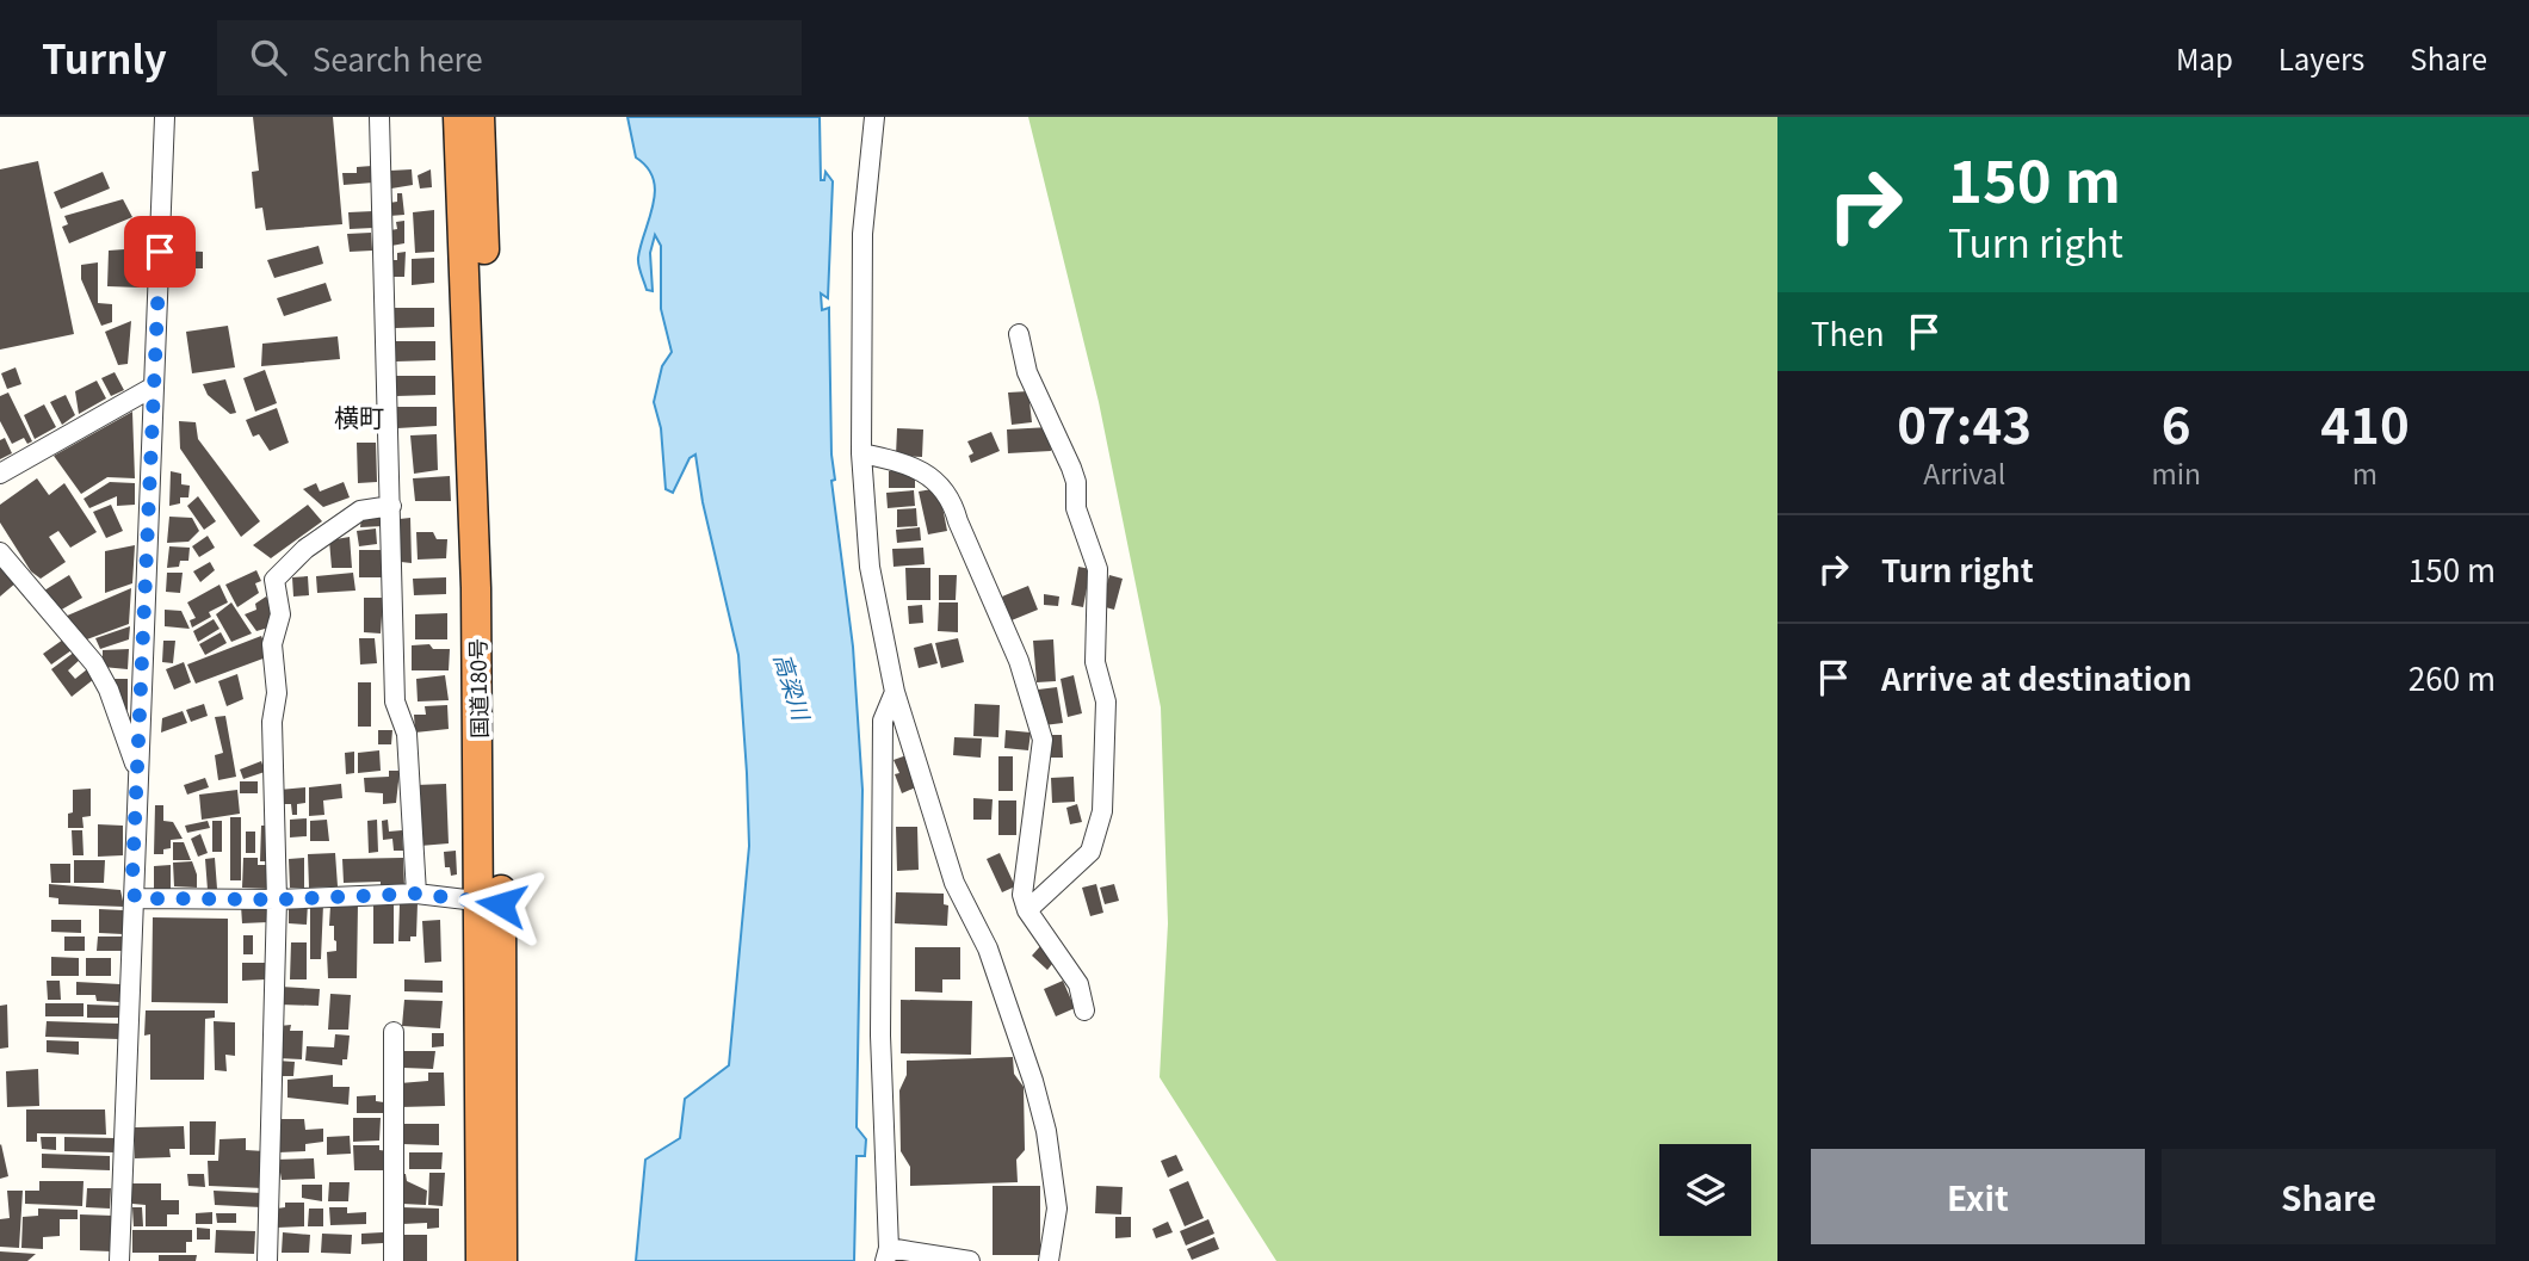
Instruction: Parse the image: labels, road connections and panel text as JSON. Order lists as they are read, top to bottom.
{
  "streets": {
    "highway": ["国道180号"]
  },
  "districts": ["横町"],
  "water": ["高梁川"],
  "page": {
    "header": "Turnly",
    "search": "Search here",
    "nav": ["Map", "Layers", "Share"],
    "turn": ["150 m", "Turn right"],
    "then": "Then",
    "eta": [
      "07:43",
      "Arrival",
      "6",
      "min",
      "410",
      "m"
    ],
    "list": [
      {
        "name": "Turn right",
        "value": "150 m"
      },
      {
        "name": "Arrive at destination",
        "value": "260 m"
      }
    ],
    "buttons": ["Exit", "Share"]
  }
}
